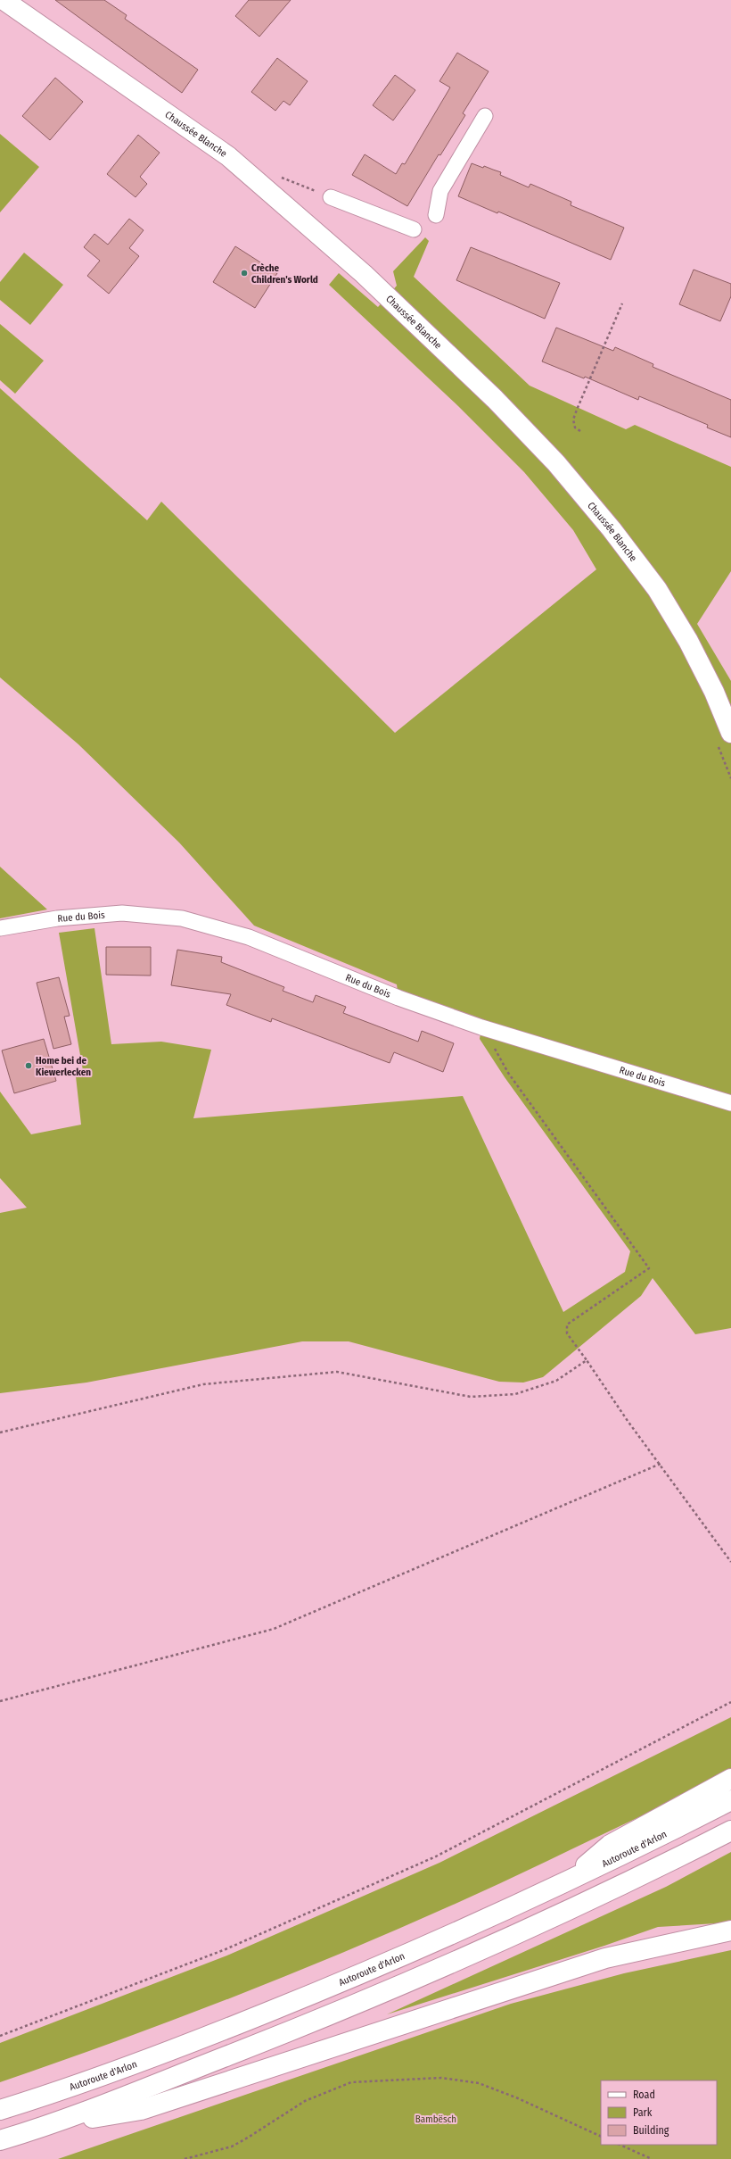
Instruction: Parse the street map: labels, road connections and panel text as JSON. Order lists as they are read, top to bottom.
{
  "streets": {
    "main road": ["Chaussée Blanche", "Autoroute d'Arlon"],
    "street": ["Rue du Bois"]
  },
  "parks": ["Bambësch"],
  "places": ["Crèche Children's World", "Home bei de Kiewerlecken"],
  "legend": ["Road", "Park", "Building"]
}
